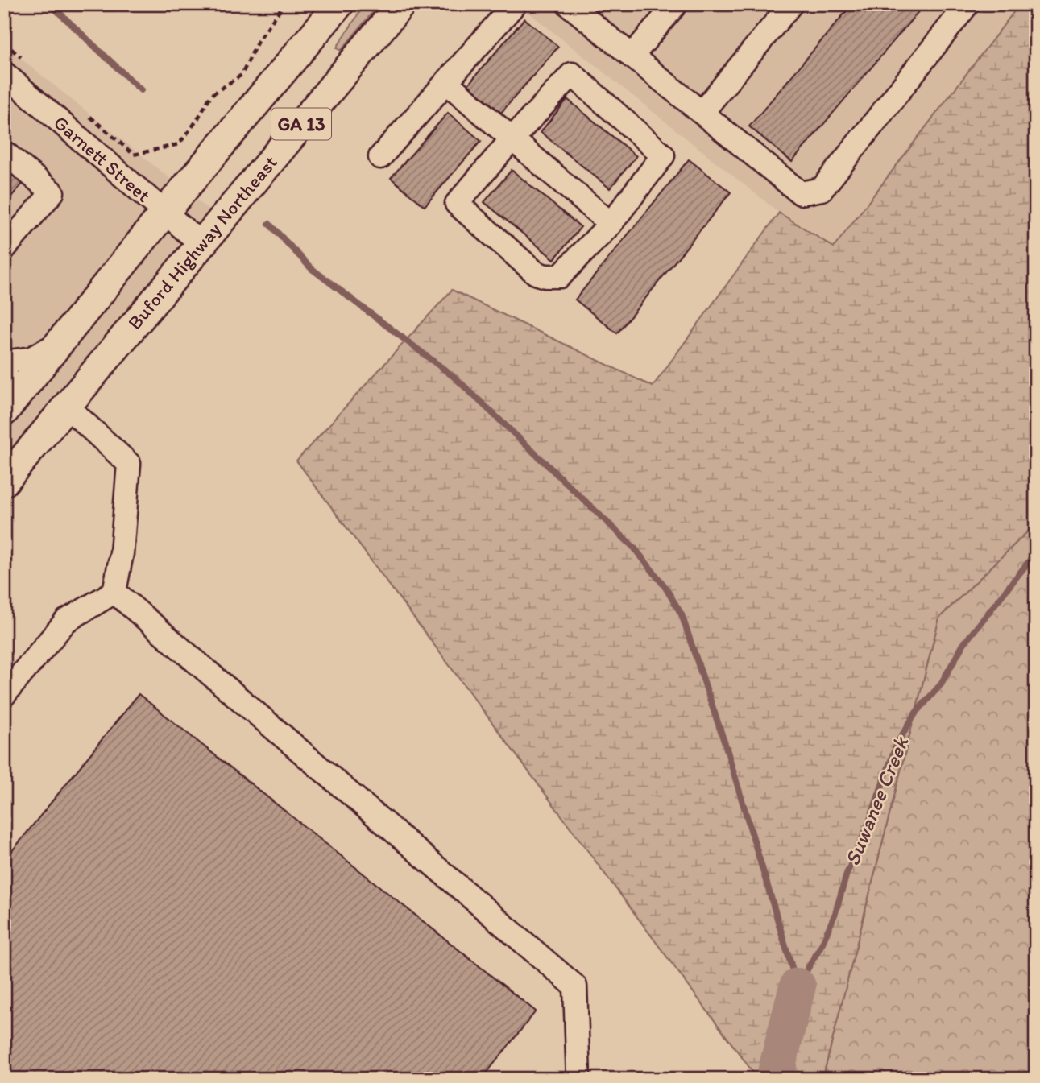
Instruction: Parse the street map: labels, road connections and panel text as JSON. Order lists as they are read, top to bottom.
{
  "streets": {
    "main road": ["GA 13", "Buford Highway Northeast"],
    "street": ["Garnett Street"]
  },
  "crossings": [
    ["GA 13", "Garnett Street"],
    ["Garnett Street", "Buford Highway Northeast"]
  ],
  "water": ["Suwanee Creek"]
}
